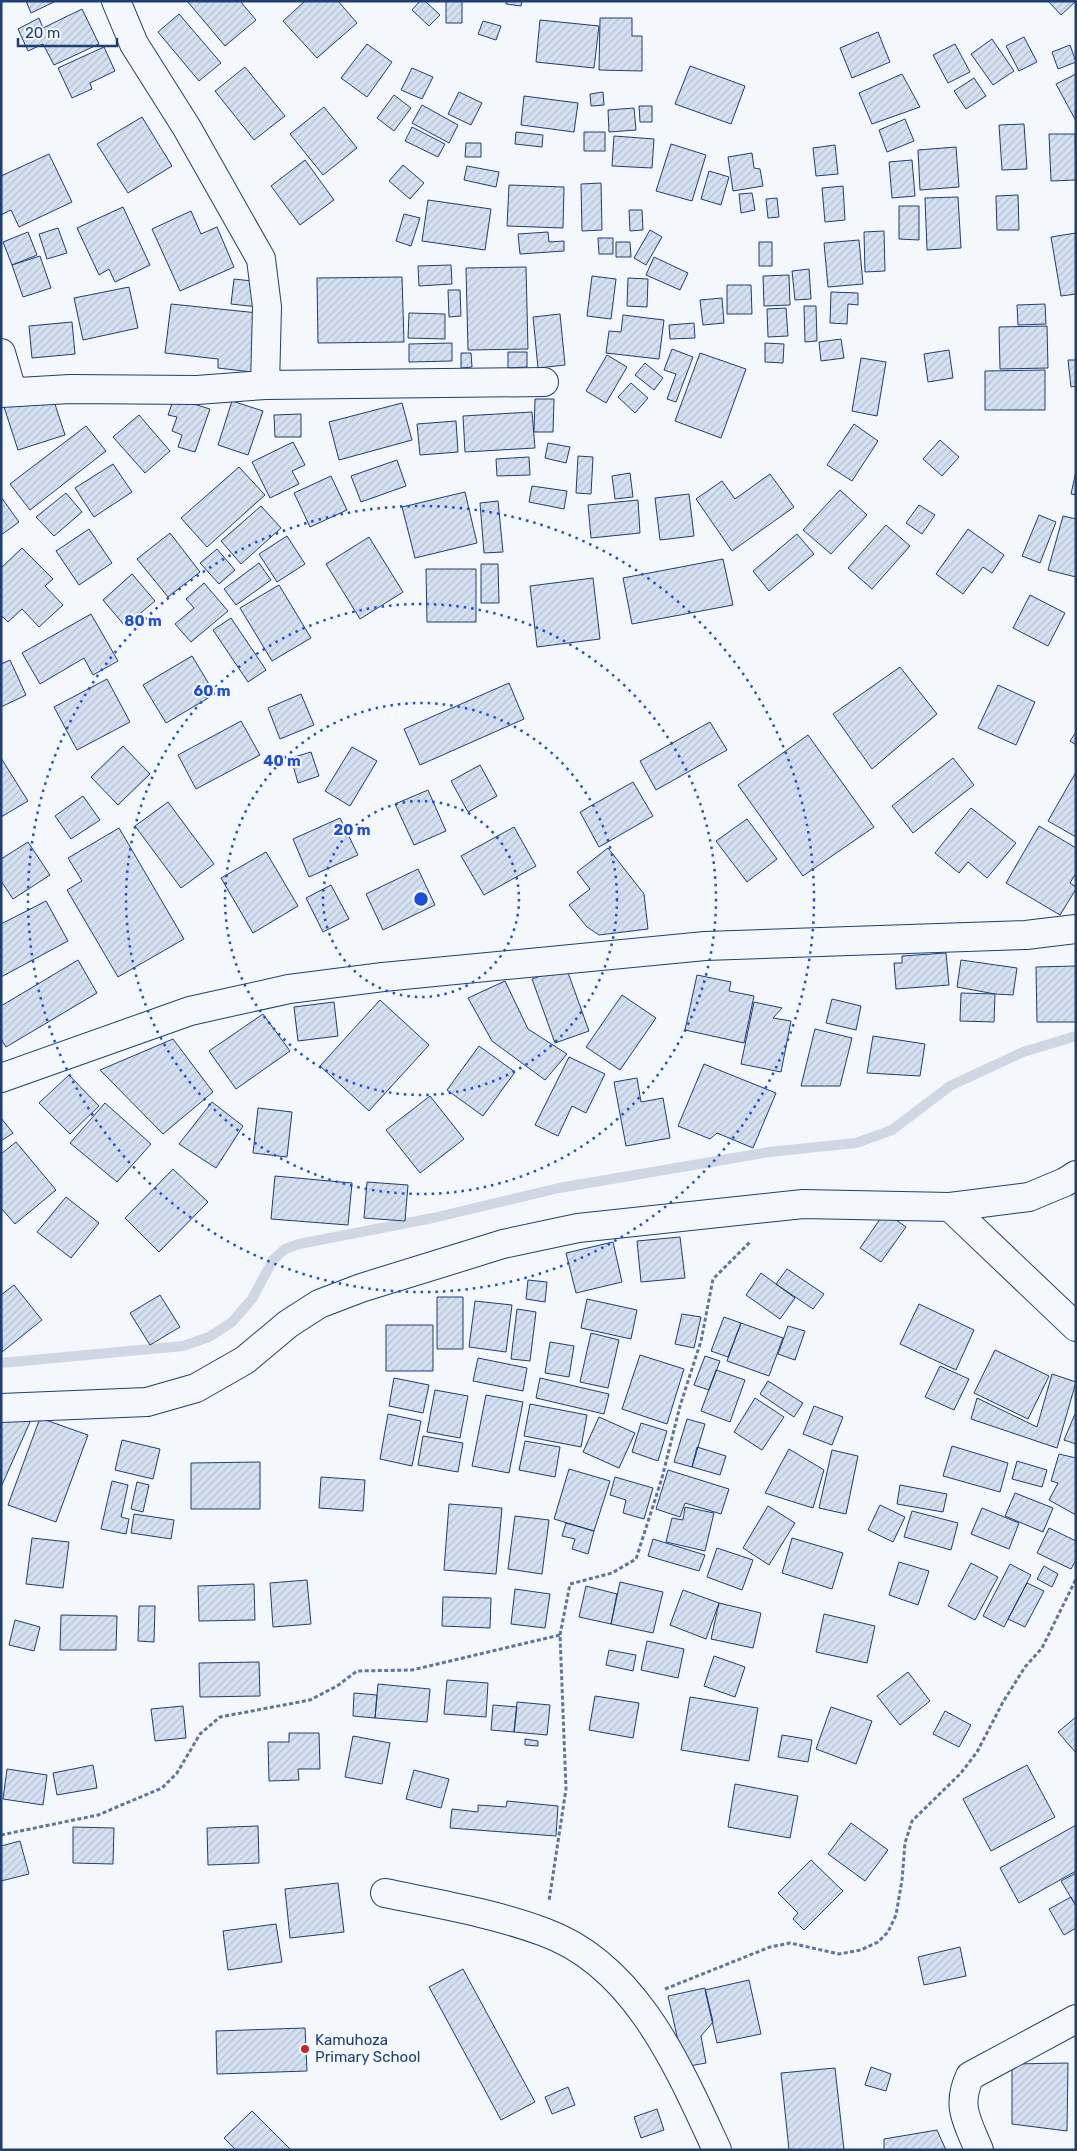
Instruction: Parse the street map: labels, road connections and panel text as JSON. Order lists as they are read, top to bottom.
{
  "places": ["Kamuhoza Primary School"],
  "scale_bar": "20 m",
  "rings": [
    "80 m",
    "60 m",
    "40 m",
    "20 m"
  ]
}
